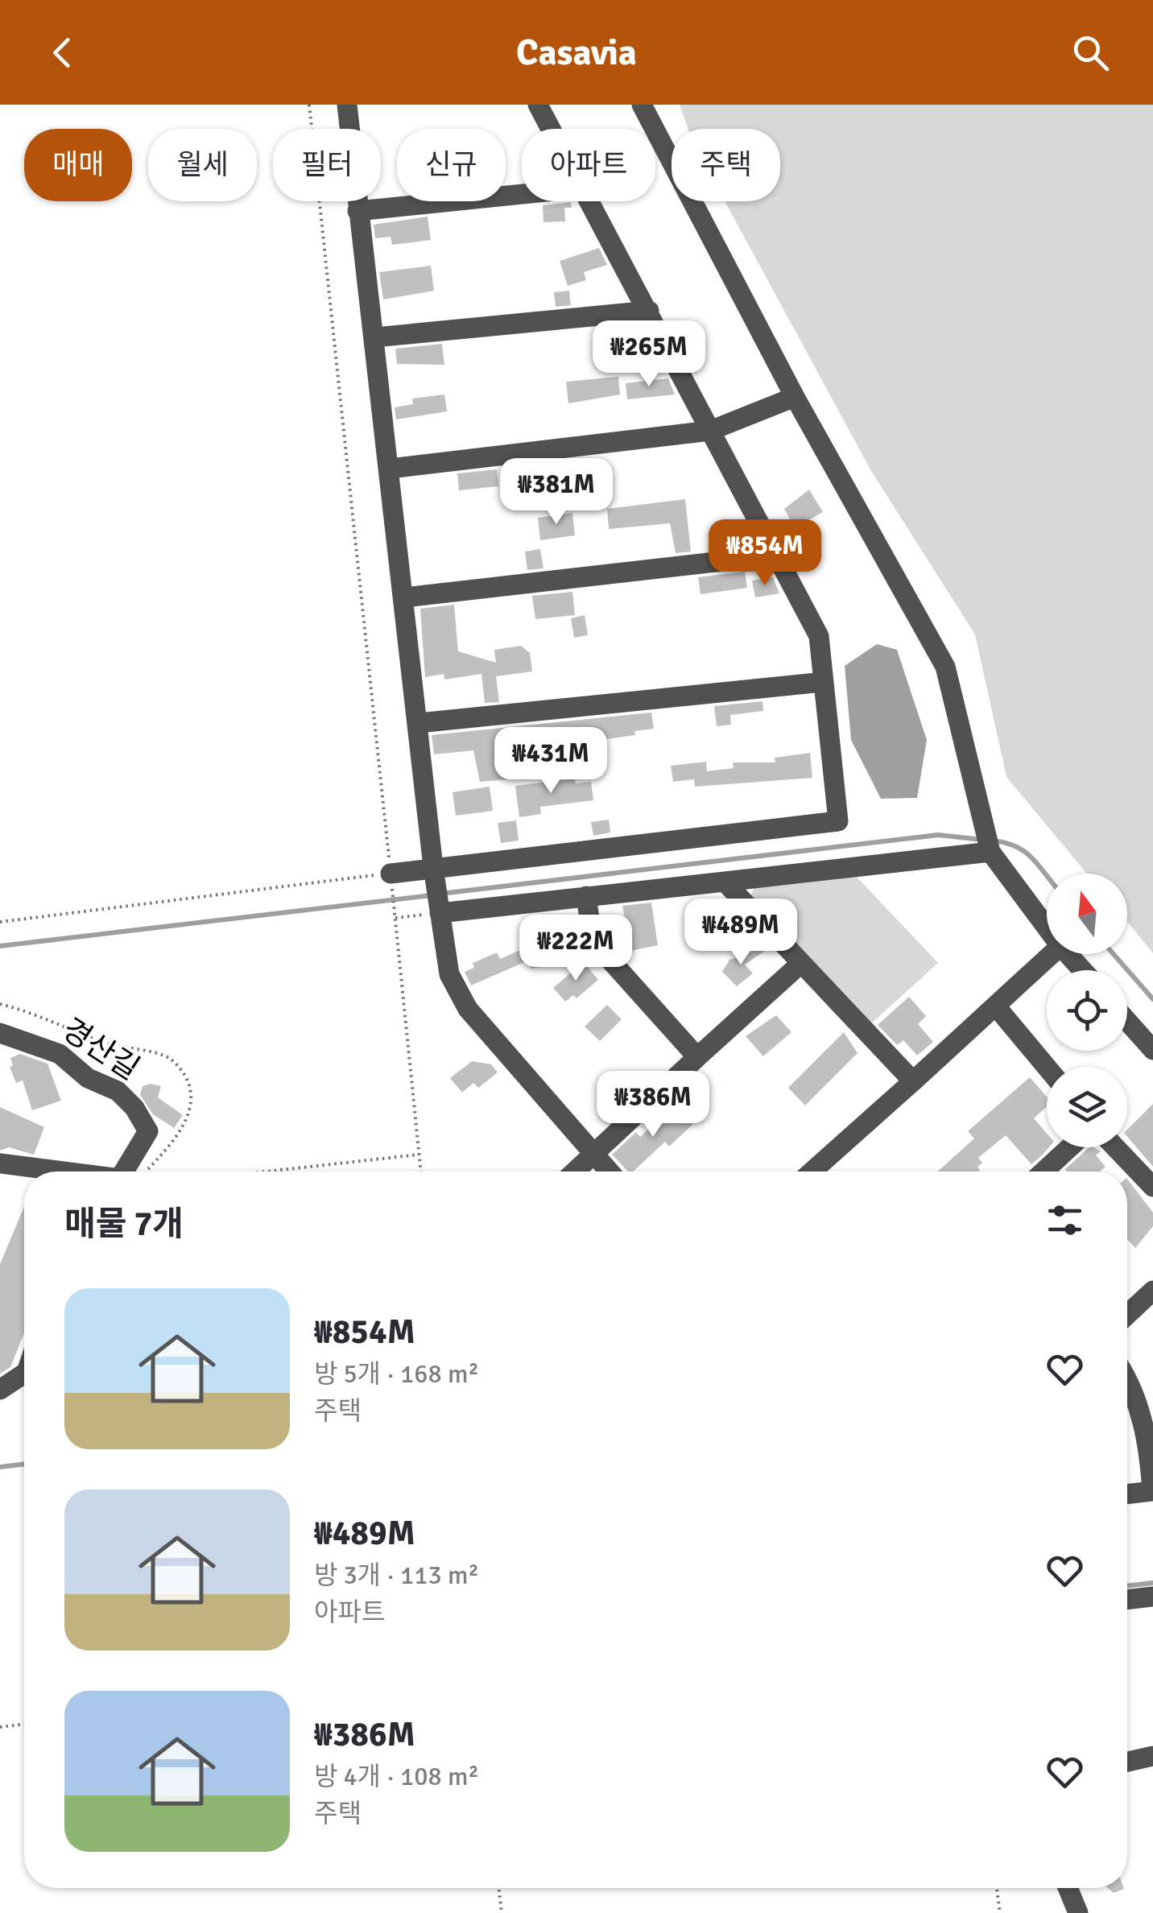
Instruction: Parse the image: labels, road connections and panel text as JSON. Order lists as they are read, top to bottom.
{
  "streets": {
    "street": ["경산길"]
  },
  "north": "top",
  "page": {
    "header": "Casavia",
    "chip": [
      "매매",
      "월세",
      "필터",
      "신규",
      "아파트",
      "주택"
    ],
    "price": [
      "₩265M",
      "₩381M",
      "₩854M",
      "₩431M",
      "₩489M",
      "₩222M",
      "₩386M"
    ],
    "heading": "매물 7개",
    "list": [
      {
        "name": "₩854M",
        "note": "방 5개 · 168 m² · 주택"
      },
      {
        "name": "₩489M",
        "note": "방 3개 · 113 m² · 아파트"
      },
      {
        "name": "₩386M",
        "note": "방 4개 · 108 m² · 주택"
      }
    ]
  }
}
